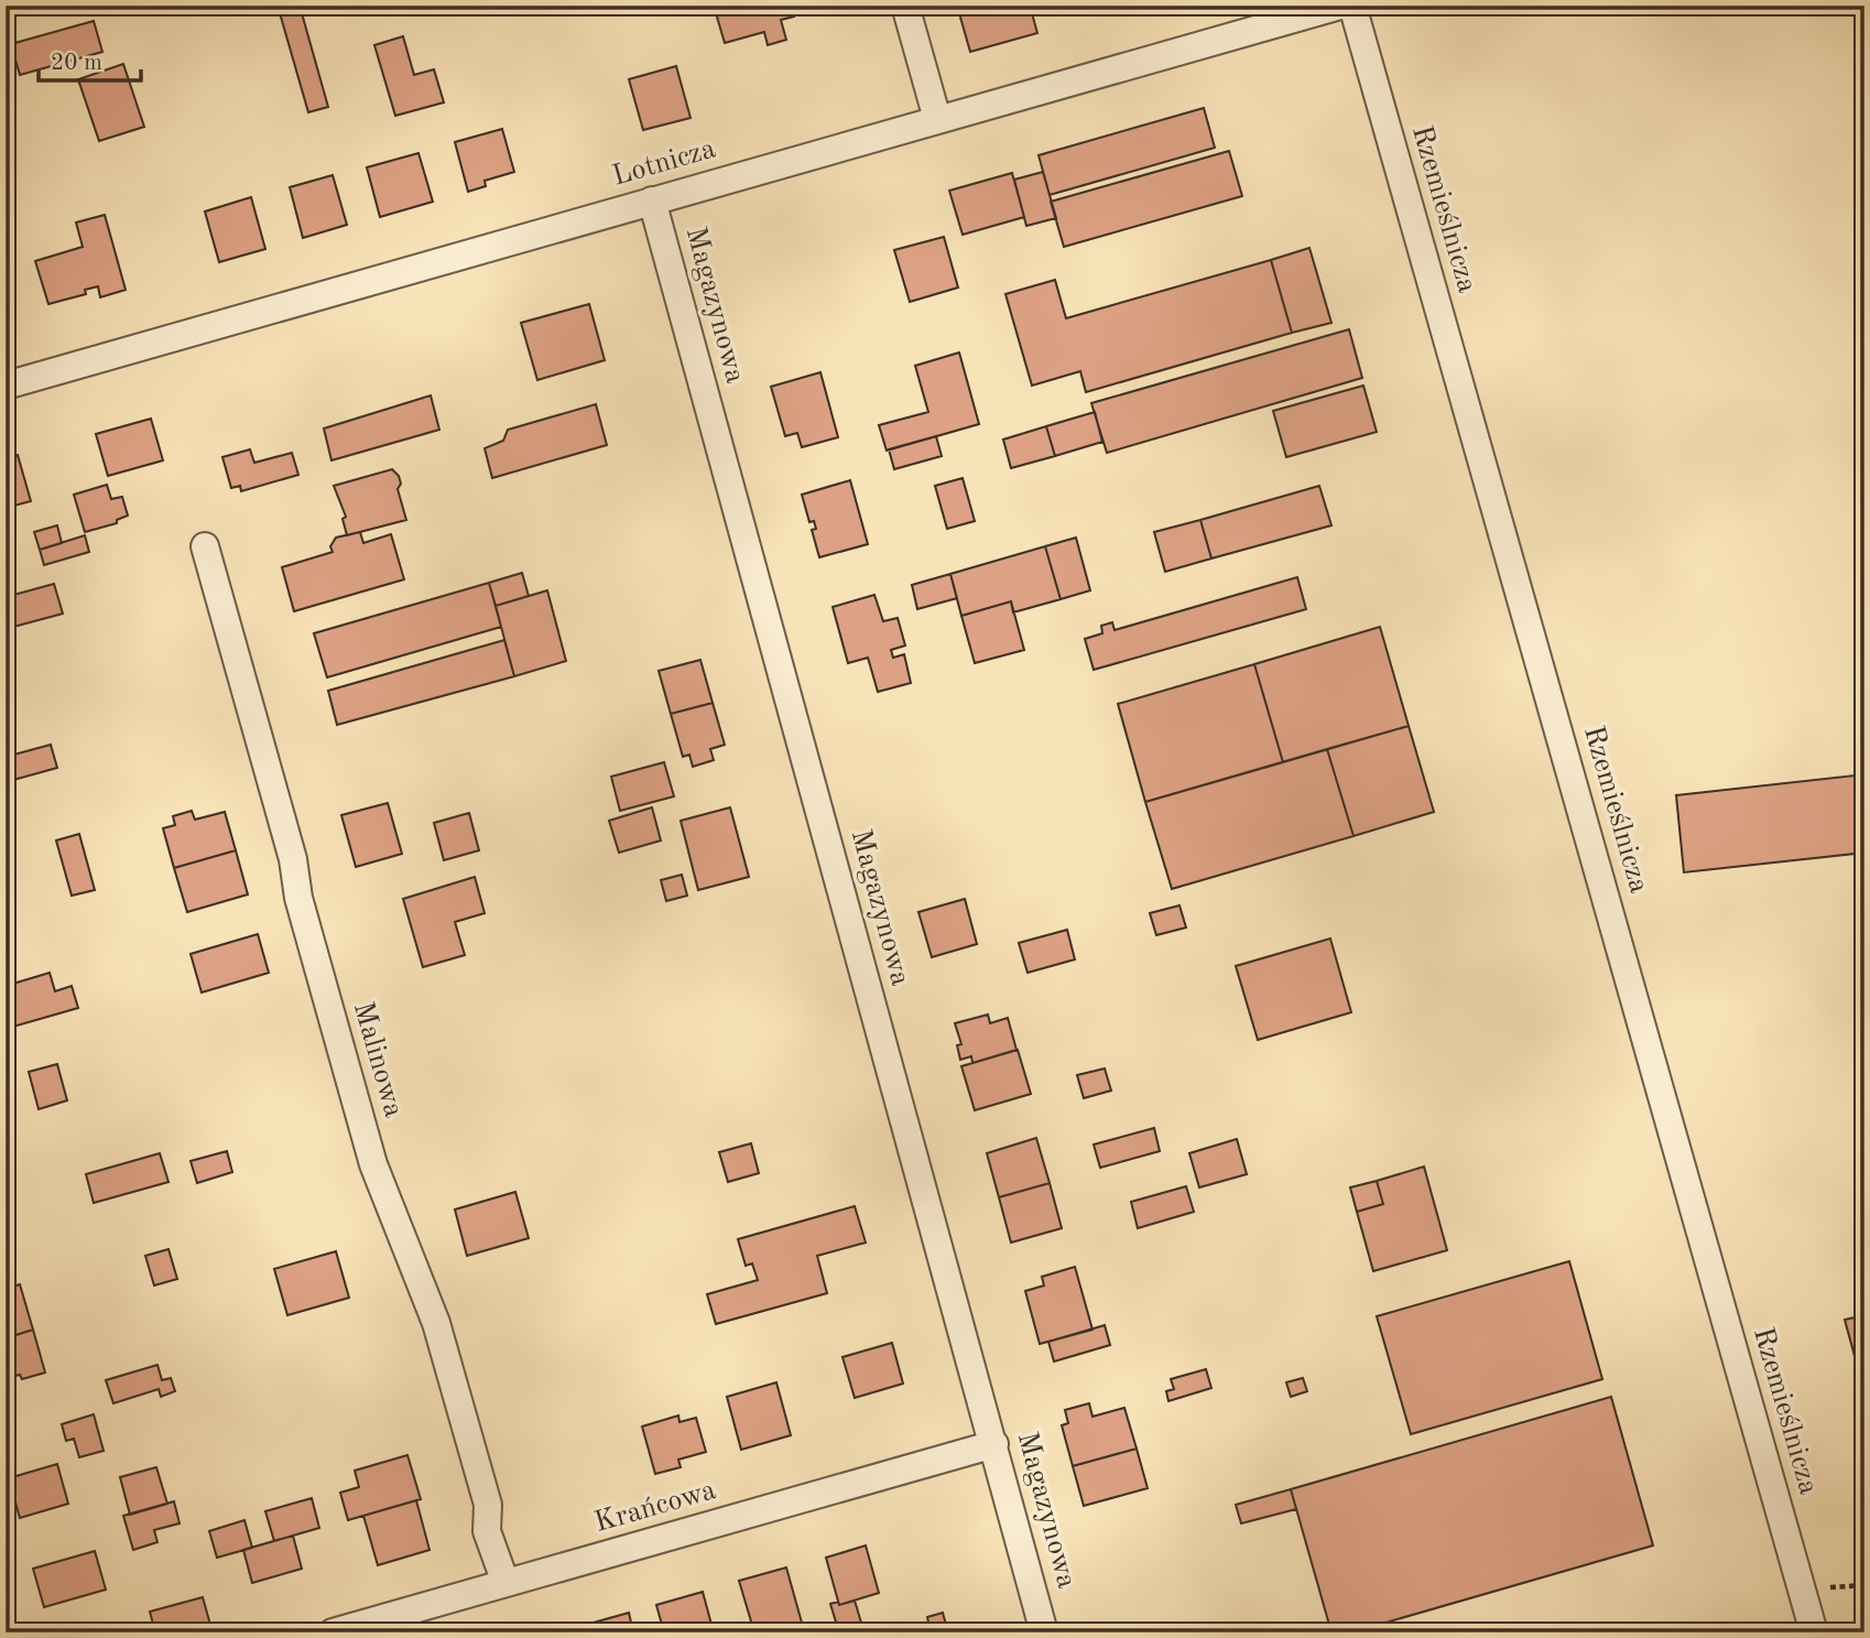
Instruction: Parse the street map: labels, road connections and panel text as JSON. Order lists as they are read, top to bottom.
{
  "streets": {
    "street": [
      "Lotnicza",
      "Rzemieślnicza",
      "Magazynowa",
      "Malinowa",
      "Krańcowa"
    ]
  },
  "crossings": [
    ["Lotnicza", "Magazynowa"],
    ["Magazynowa", "Krańcowa"],
    ["Malinowa", "Krańcowa"]
  ],
  "scale_bar": "20 m"
}
